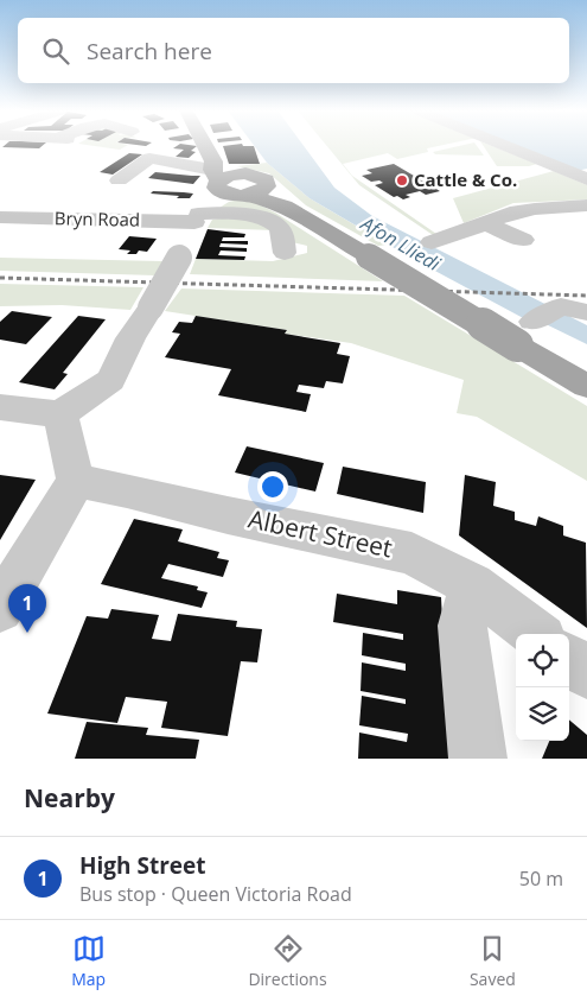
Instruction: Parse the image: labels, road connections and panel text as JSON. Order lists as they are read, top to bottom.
{
  "streets": {
    "street": ["Bryn Road", "Albert Street"]
  },
  "water": ["Afon Lliedi"],
  "places": ["Cattle & Co."],
  "page": {
    "search": "Search here",
    "pins": "1",
    "heading": "Nearby",
    "list": [
      {
        "mark": "1",
        "name": "High Street",
        "note": "Bus stop · Queen Victoria Road",
        "value": "50 m"
      }
    ],
    "nav": ["Map", "Directions", "Saved"]
  }
}
